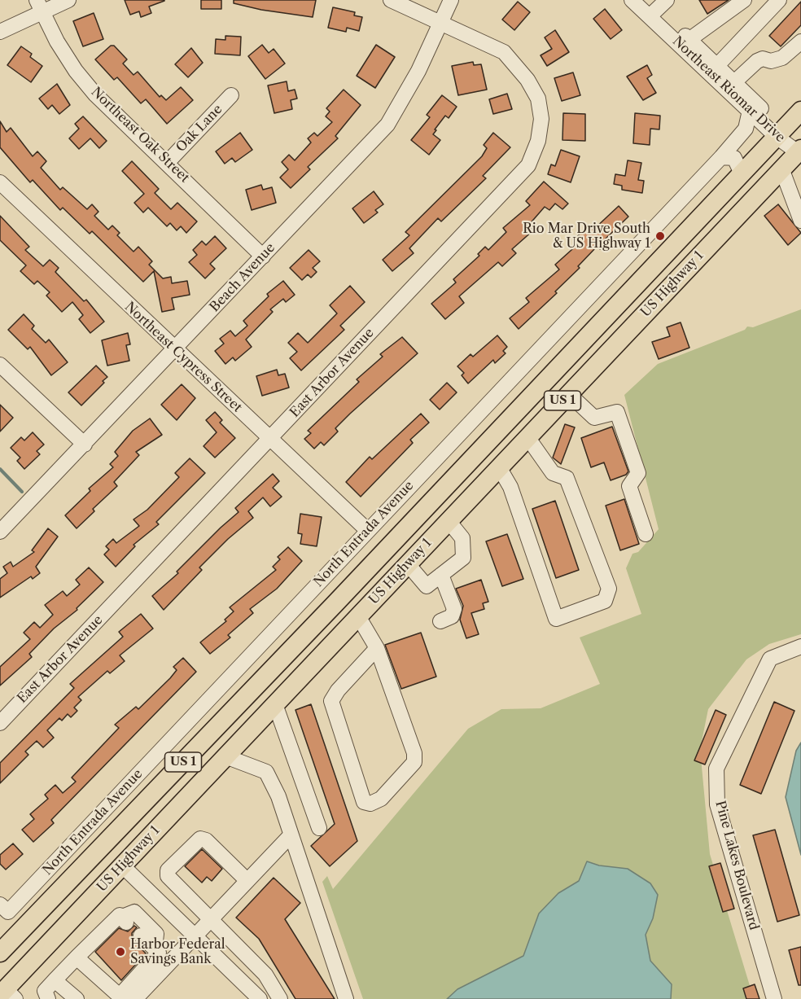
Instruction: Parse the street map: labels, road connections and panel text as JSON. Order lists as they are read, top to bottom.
{
  "streets": {
    "main road": ["US Highway 1", "US 1"],
    "street": [
      "Northeast Riomar Drive",
      "Oak Lane",
      "Northeast Oak Street",
      "Beach Avenue",
      "Northeast Cypress Street",
      "East Arbor Avenue",
      "North Entrada Avenue",
      "Pine Lakes Boulevard"
    ]
  },
  "crossings": [
    ["Northeast Riomar Drive", "US Highway 1"],
    ["Northeast Riomar Drive", "North Entrada Avenue"],
    ["Oak Lane", "Northeast Oak Street"],
    ["Northeast Oak Street", "Beach Avenue"],
    ["Beach Avenue", "Northeast Cypress Street"],
    ["Beach Avenue", "East Arbor Avenue"],
    ["Northeast Cypress Street", "East Arbor Avenue"],
    ["Northeast Cypress Street", "North Entrada Avenue"]
  ],
  "places": ["Rio Mar Drive South & US Highway 1", "Harbor Federal Savings Bank"]
}
